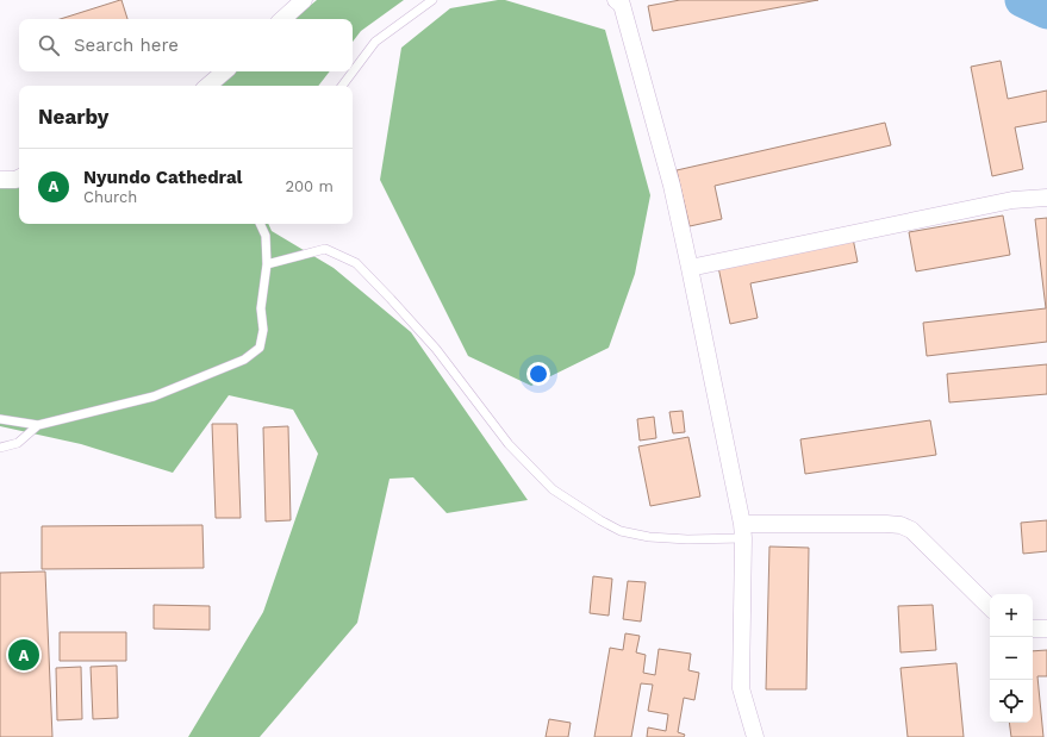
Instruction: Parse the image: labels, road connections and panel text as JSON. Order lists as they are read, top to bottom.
{
  "page": {
    "search": "Search here",
    "heading": "Nearby",
    "list": [
      {
        "mark": "A",
        "name": "Nyundo Cathedral",
        "note": "Church",
        "value": "200 m"
      }
    ],
    "map_buttons": ["+", "−"],
    "pins": "A"
  }
}
